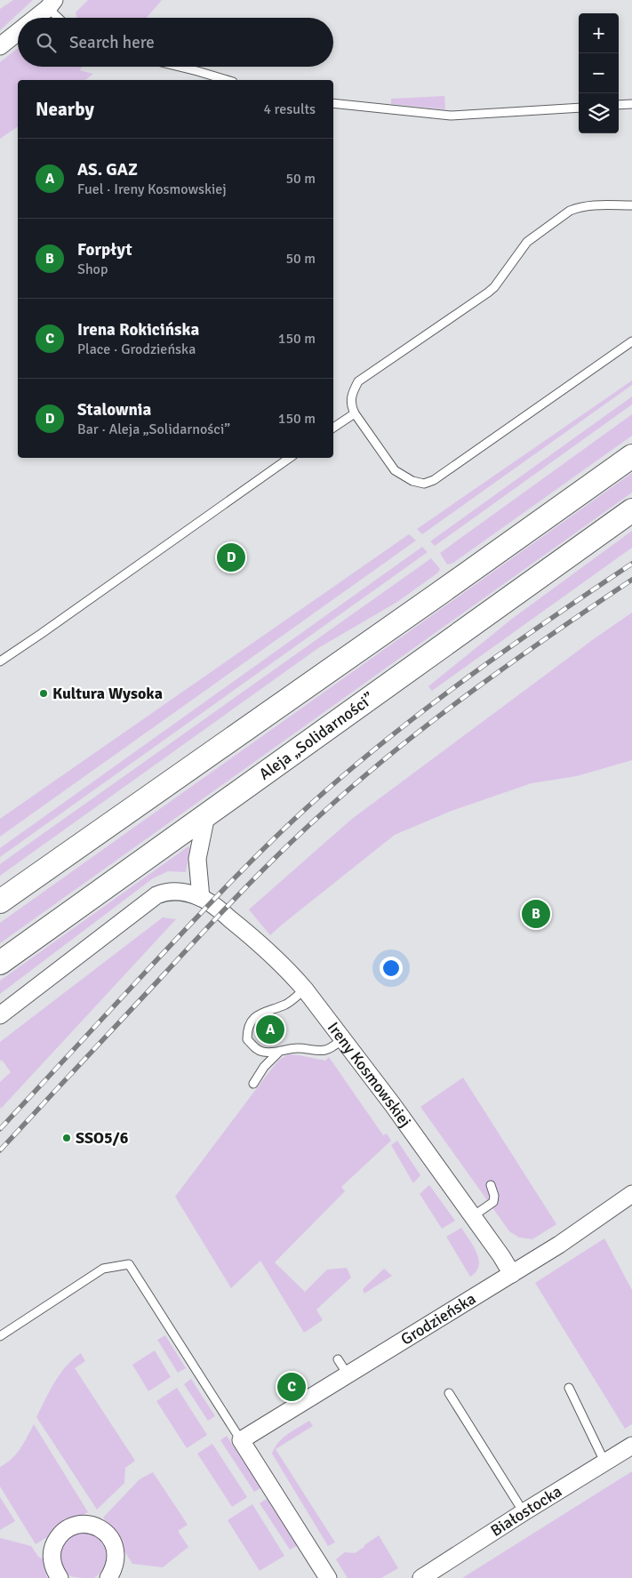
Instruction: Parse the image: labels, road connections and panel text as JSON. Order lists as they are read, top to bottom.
{
  "streets": {
    "main road": ["Aleja „Solidarności”"],
    "street": ["Ireny Kosmowskiej", "Grodzieńska", "Białostocka"]
  },
  "crossings": [
    ["Ireny Kosmowskiej", "Grodzieńska"]
  ],
  "places": ["Kultura Wysoka", "SSO5/6"],
  "page": {
    "map_buttons": ["+", "−"],
    "search": "Search here",
    "heading": ["Nearby", "4 results"],
    "list": [
      {
        "mark": "A",
        "name": "AS. GAZ",
        "note": "Fuel · Ireny Kosmowskiej",
        "value": "50 m"
      },
      {
        "mark": "B",
        "name": "Forpłyt",
        "note": "Shop",
        "value": "50 m"
      },
      {
        "mark": "C",
        "name": "Irena Rokicińska",
        "note": "Place · Grodzieńska",
        "value": "150 m"
      },
      {
        "mark": "D",
        "name": "Stalownia",
        "note": "Bar · Aleja „Solidarności”",
        "value": "150 m"
      }
    ],
    "pins": [
      "D",
      "B",
      "A",
      "C"
    ]
  }
}
